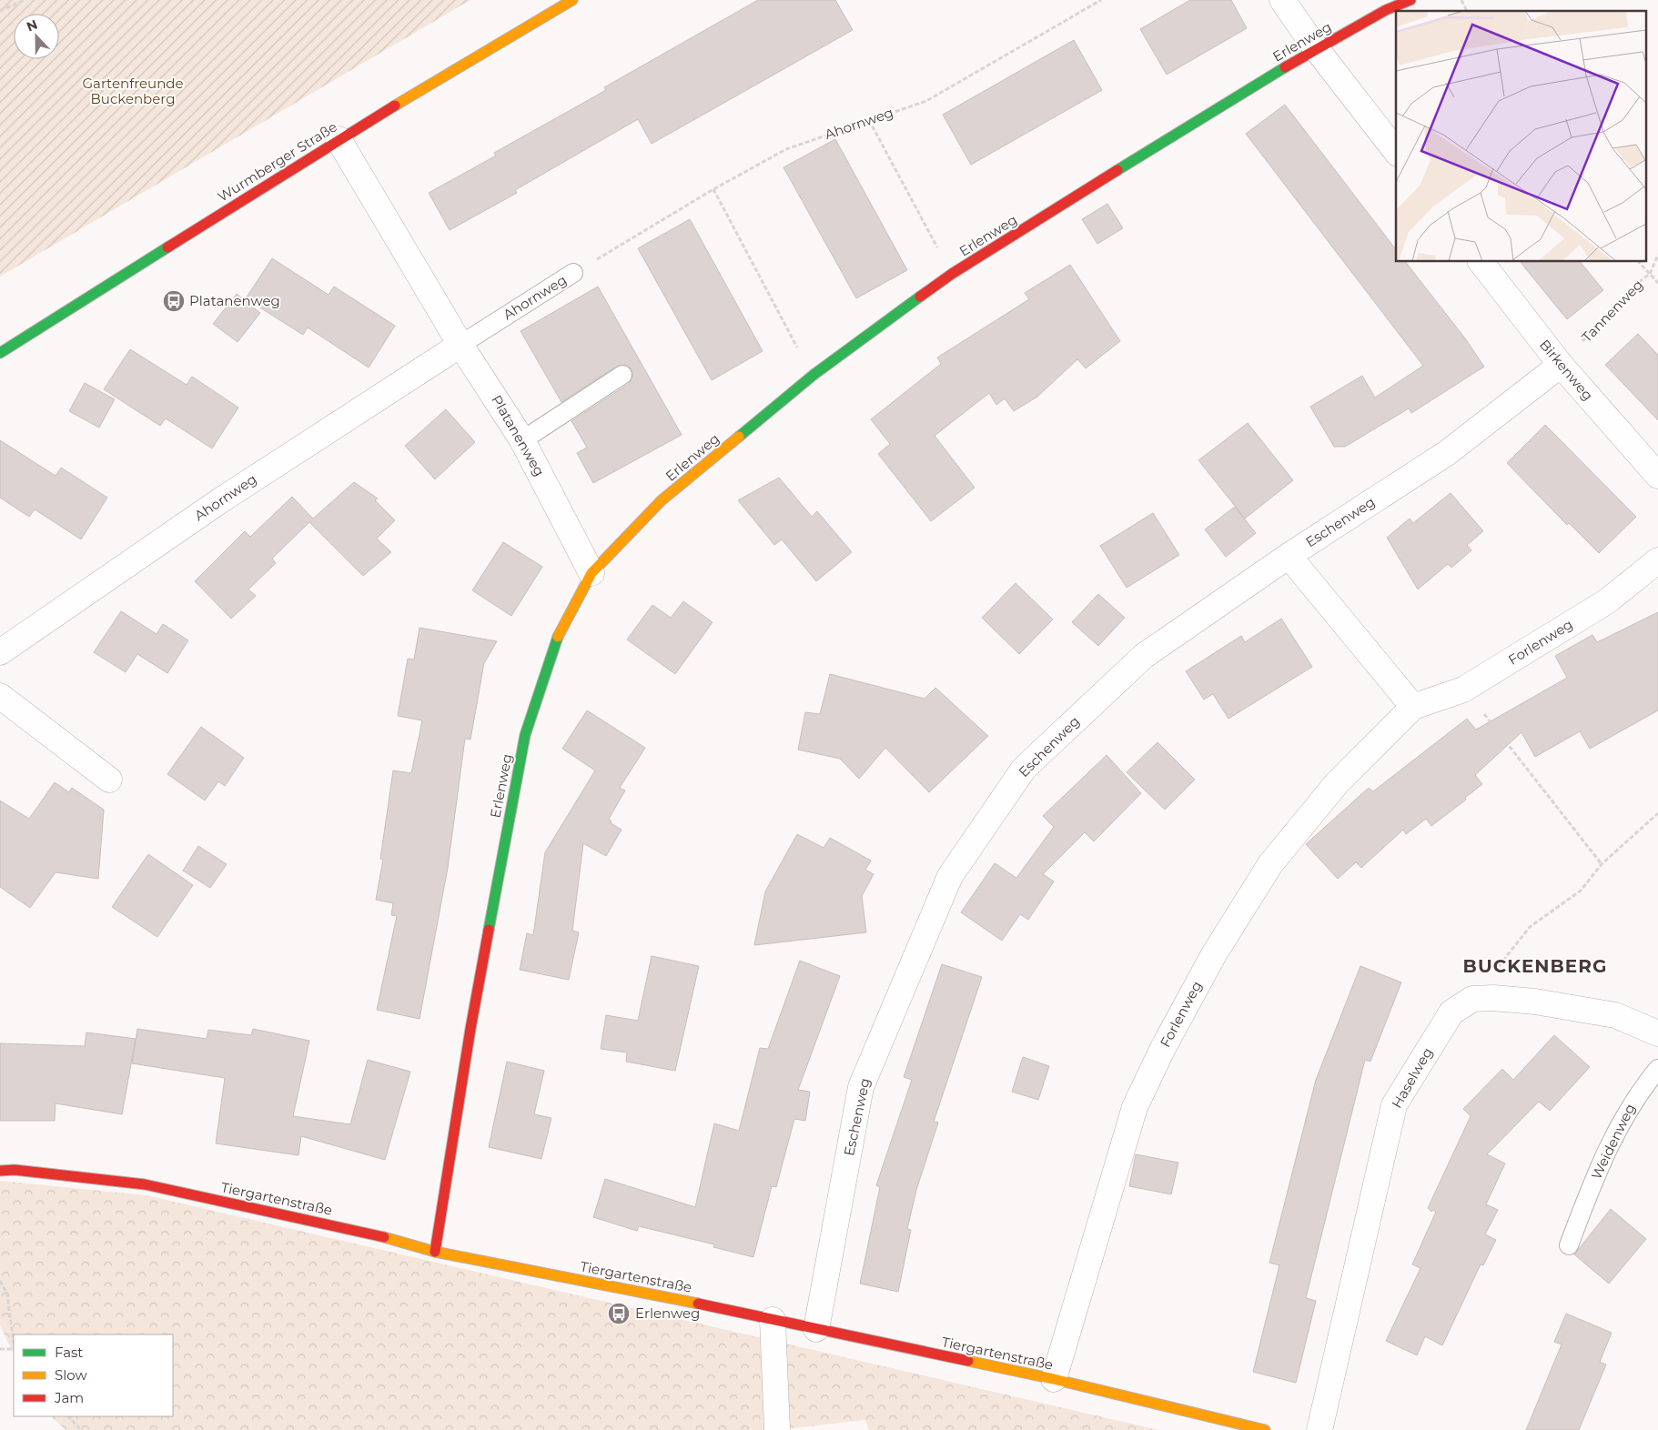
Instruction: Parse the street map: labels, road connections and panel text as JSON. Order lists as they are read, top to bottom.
{
  "streets": {
    "street": [
      "Erlenweg",
      "Ahornweg",
      "Wurmberger Straße",
      "Birkenweg",
      "Platanenweg",
      "Eschenweg",
      "Forlenweg",
      "Haselweg",
      "Tiergartenstraße"
    ],
    "lane": ["Weidenweg"],
    "path": ["Tannenweg"]
  },
  "crossings": [
    ["Erlenweg", "Platanenweg"],
    ["Erlenweg", "Tiergartenstraße"],
    ["Ahornweg", "Platanenweg"],
    ["Wurmberger Straße", "Platanenweg"],
    ["Tannenweg", "Birkenweg"],
    ["Tannenweg", "Eschenweg"],
    ["Birkenweg", "Eschenweg"],
    ["Eschenweg", "Tiergartenstraße"],
    ["Forlenweg", "Tiergartenstraße"]
  ],
  "districts": ["BUCKENBERG"],
  "parks": ["Gartenfreunde Buckenberg"],
  "places": {
    "bus stop": ["Platanenweg", "Erlenweg"]
  },
  "legend": ["Fast", "Slow", "Jam"],
  "north": "top"
}
